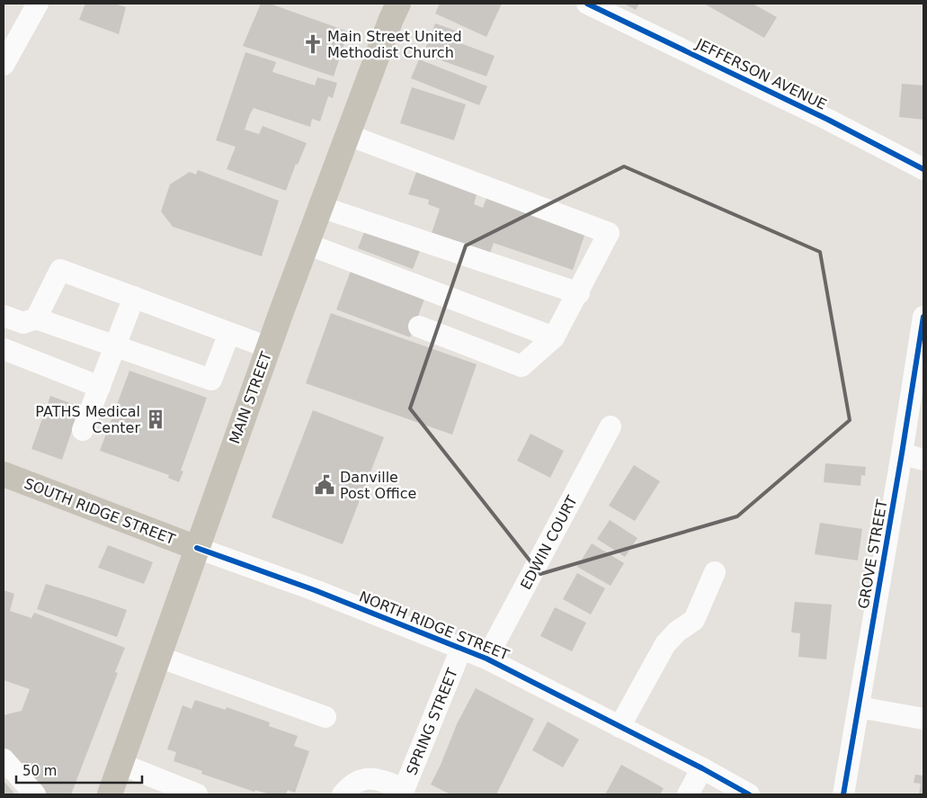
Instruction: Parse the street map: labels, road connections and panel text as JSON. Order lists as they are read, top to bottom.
{
  "streets": {
    "main road": ["MAIN STREET", "SOUTH RIDGE STREET"],
    "street": [
      "JEFFERSON AVENUE",
      "EDWIN COURT",
      "GROVE STREET",
      "NORTH RIDGE STREET",
      "SPRING STREET"
    ]
  },
  "crossings": [
    ["MAIN STREET", "SOUTH RIDGE STREET"],
    ["MAIN STREET", "NORTH RIDGE STREET"],
    ["SOUTH RIDGE STREET", "NORTH RIDGE STREET"],
    ["EDWIN COURT", "NORTH RIDGE STREET"],
    ["NORTH RIDGE STREET", "SPRING STREET"]
  ],
  "places": {
    "church": ["Main Street United Methodist Church"],
    "building": ["PATHS Medical Center"],
    "public building": ["Danville Post Office"]
  },
  "scale_bar": "50 m"
}
